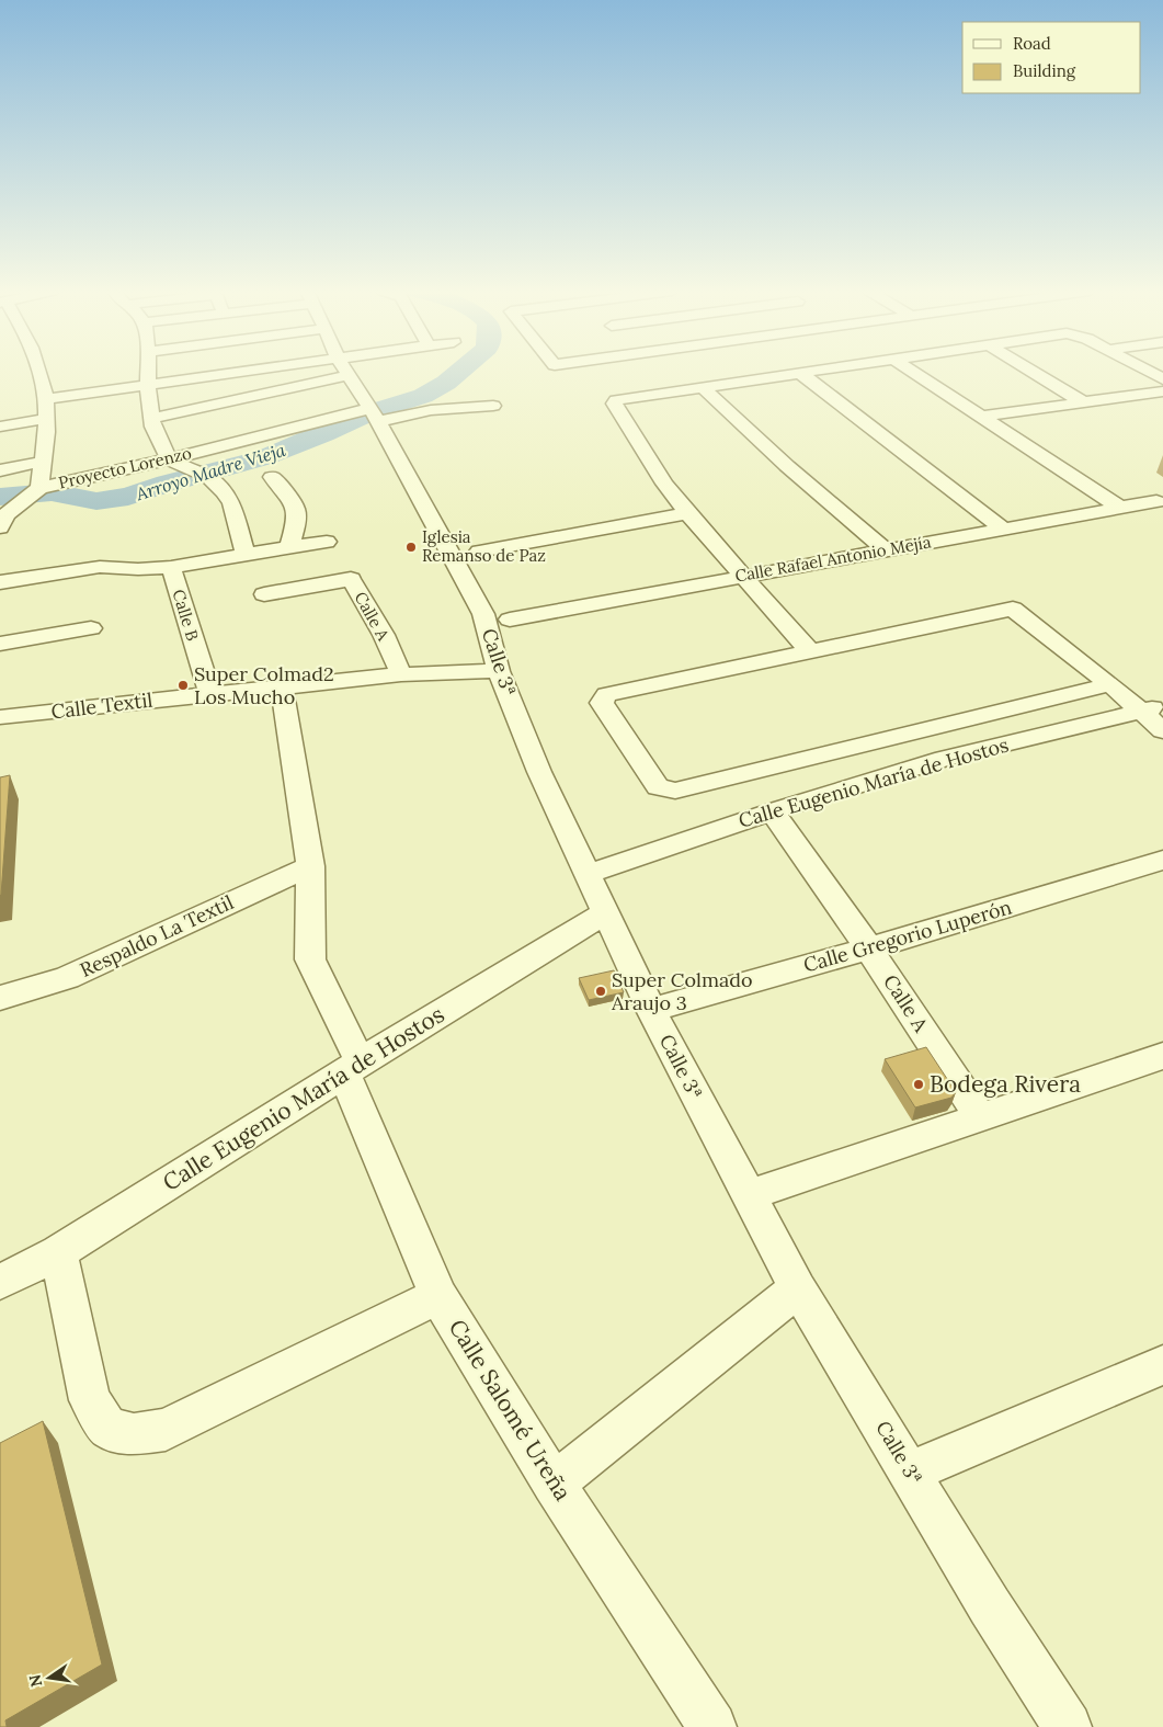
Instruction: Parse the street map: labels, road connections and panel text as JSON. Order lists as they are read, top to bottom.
{
  "streets": {
    "street": [
      "Proyecto Lorenzo",
      "Calle Rafael Antonio Mejía",
      "Calle B",
      "Calle A",
      "Calle 3ª",
      "Calle Textil",
      "Calle Eugenio María de Hostos",
      "Respaldo La Textil",
      "Calle Gregorio Luperón",
      "Calle Salomé Ureña"
    ]
  },
  "crossings": [
    ["Proyecto Lorenzo", "Calle 3ª"],
    ["Calle B", "Calle Textil"],
    ["Calle A", "Calle Textil"],
    ["Calle A", "Calle Eugenio María de Hostos"],
    ["Calle A", "Calle Gregorio Luperón"],
    ["Calle 3ª", "Calle Textil"],
    ["Calle 3ª", "Calle Eugenio María de Hostos"],
    ["Calle 3ª", "Calle Gregorio Luperón"],
    ["Calle Textil", "Calle Salomé Ureña"],
    ["Calle Eugenio María de Hostos", "Calle Salomé Ureña"],
    ["Respaldo La Textil", "Calle Salomé Ureña"]
  ],
  "water": ["Arroyo Madre Vieja"],
  "places": [
    "Iglesia Remanso de Paz",
    "Super Colmad2 Los Mucho",
    "Super Colmado Araujo 3",
    "Bodega Rivera"
  ],
  "legend": ["Road", "Building"],
  "north": "left"
}
